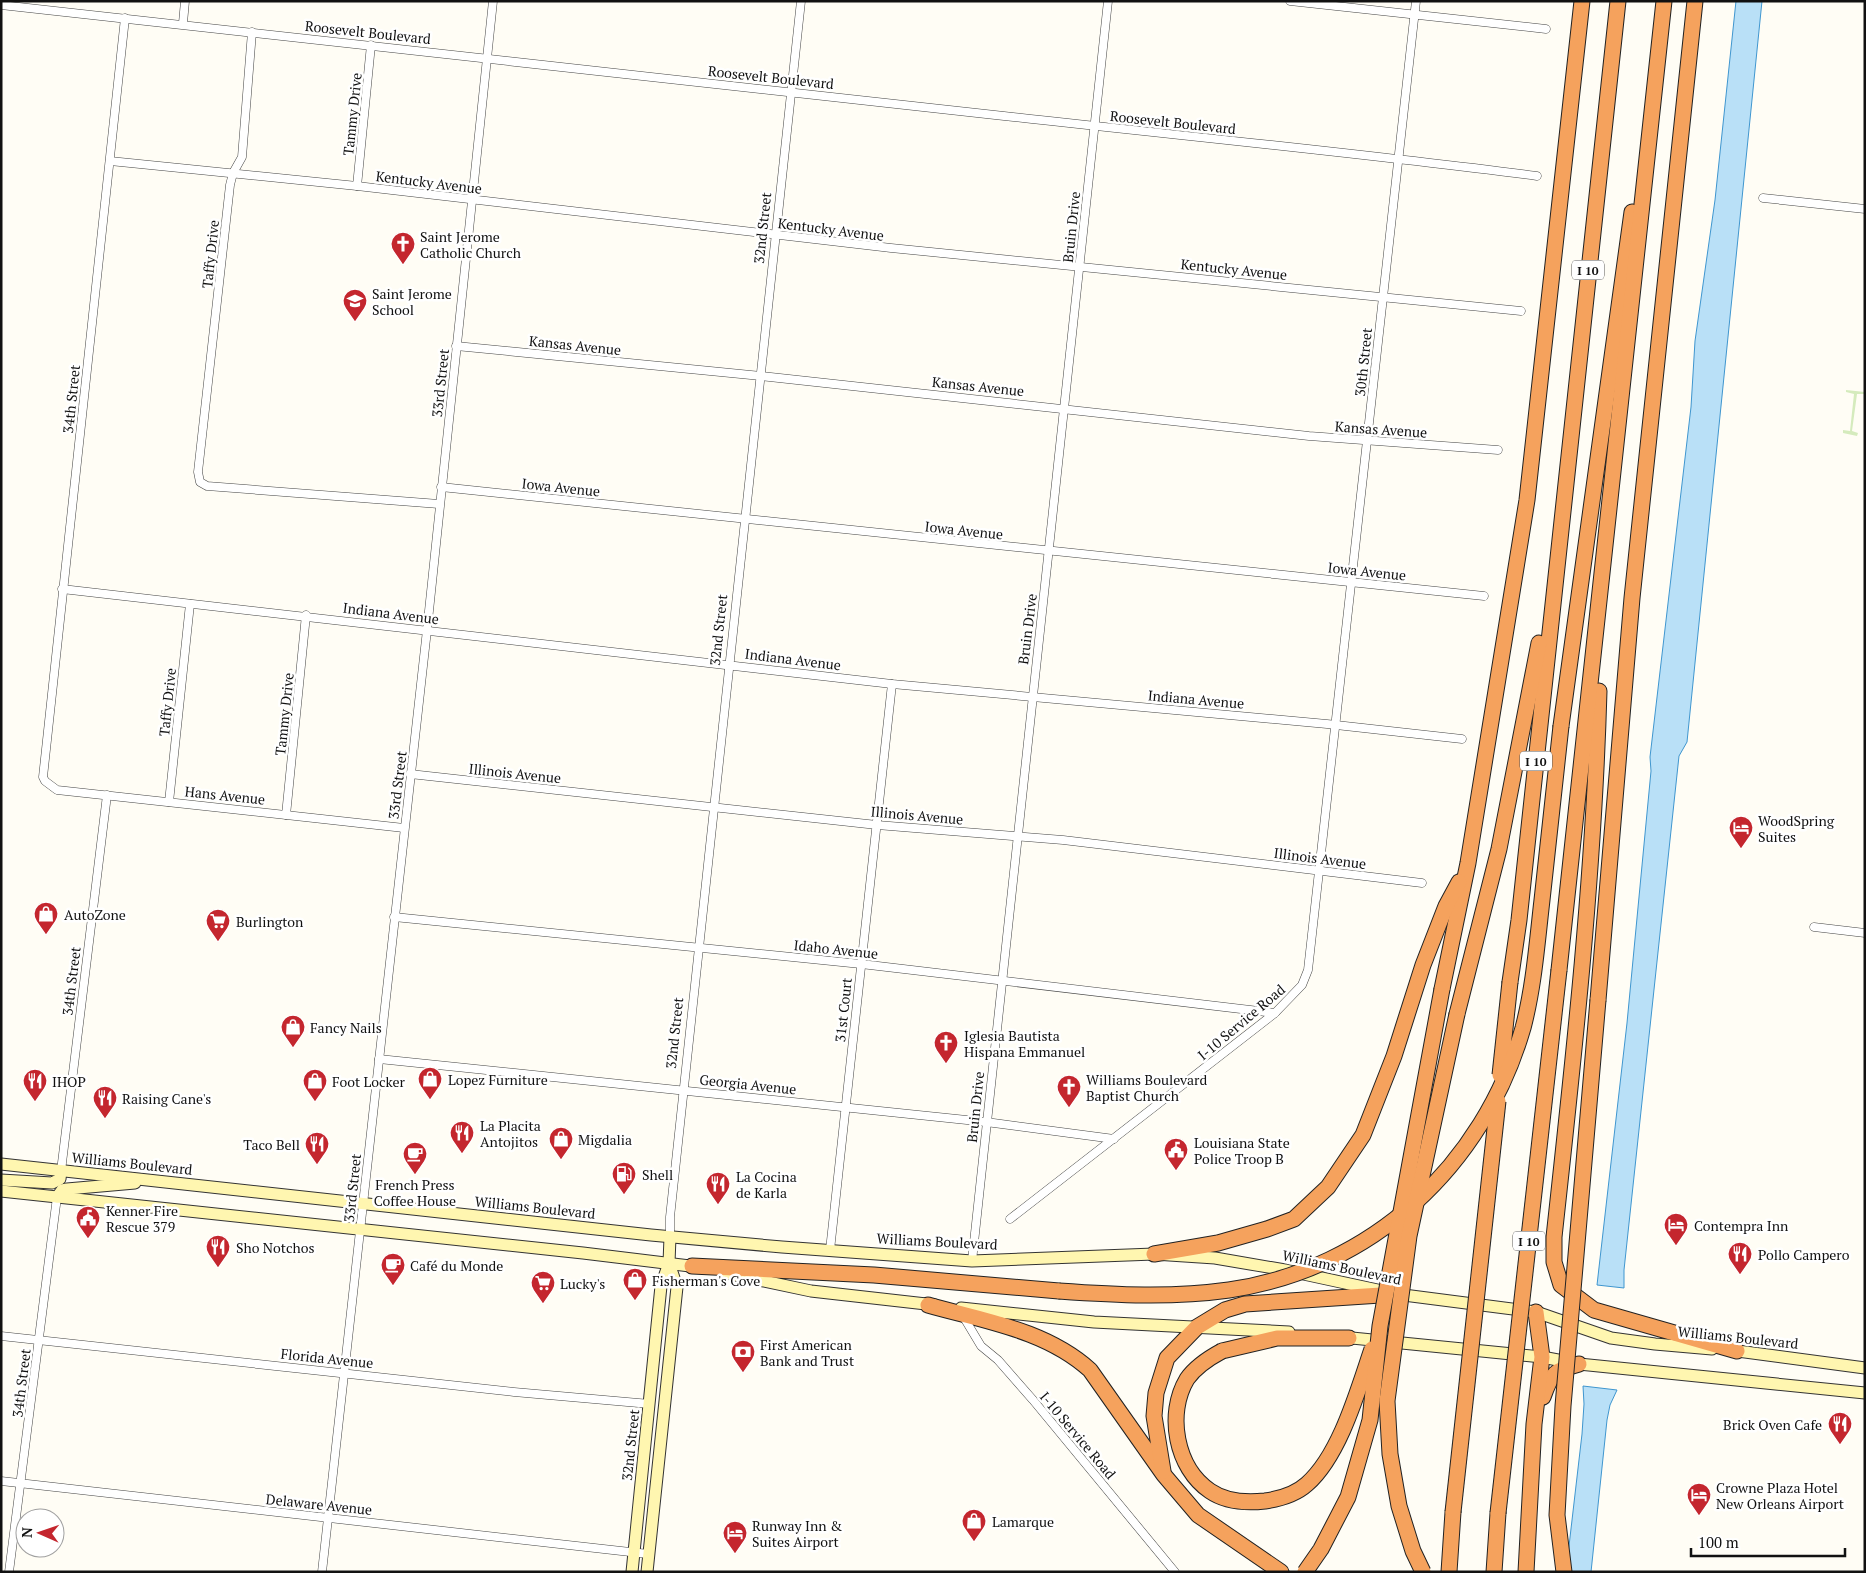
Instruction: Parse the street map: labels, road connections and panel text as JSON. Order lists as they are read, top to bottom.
{
  "streets": {
    "highway": ["I 10"],
    "main road": ["32nd Street", "Williams Boulevard"],
    "street": [
      "Roosevelt Boulevard",
      "Tammy Drive",
      "Kentucky Avenue",
      "Bruin Drive",
      "Taffy Drive",
      "Kansas Avenue",
      "30th Street",
      "33rd Street",
      "34th Street",
      "Iowa Avenue",
      "Indiana Avenue",
      "Illinois Avenue",
      "Hans Avenue",
      "Idaho Avenue",
      "31st Court",
      "I-10 Service Road",
      "Georgia Avenue",
      "Florida Avenue",
      "Delaware Avenue"
    ]
  },
  "crossings": [
    ["Roosevelt Boulevard", "Tammy Drive"],
    ["Roosevelt Boulevard", "Bruin Drive"],
    ["Roosevelt Boulevard", "32nd Street"],
    ["Roosevelt Boulevard", "Taffy Drive"],
    ["Roosevelt Boulevard", "30th Street"],
    ["Roosevelt Boulevard", "33rd Street"],
    ["Roosevelt Boulevard", "34th Street"],
    ["Tammy Drive", "Kentucky Avenue"],
    ["Tammy Drive", "Indiana Avenue"],
    ["Tammy Drive", "Hans Avenue"],
    ["Kentucky Avenue", "Bruin Drive"],
    ["Kentucky Avenue", "32nd Street"],
    ["Kentucky Avenue", "Taffy Drive"],
    ["Kentucky Avenue", "30th Street"],
    ["Kentucky Avenue", "33rd Street"],
    ["Kentucky Avenue", "34th Street"],
    ["Bruin Drive", "Kansas Avenue"],
    ["Bruin Drive", "Iowa Avenue"],
    ["Bruin Drive", "Indiana Avenue"],
    ["Bruin Drive", "Illinois Avenue"],
    ["Bruin Drive", "Idaho Avenue"],
    ["Bruin Drive", "Georgia Avenue"],
    ["Bruin Drive", "Williams Boulevard"],
    ["32nd Street", "Kansas Avenue"],
    ["32nd Street", "Iowa Avenue"],
    ["32nd Street", "Indiana Avenue"],
    ["32nd Street", "Illinois Avenue"],
    ["32nd Street", "Idaho Avenue"],
    ["32nd Street", "Georgia Avenue"],
    ["32nd Street", "Williams Boulevard"],
    ["32nd Street", "Florida Avenue"],
    ["32nd Street", "Delaware Avenue"],
    ["Taffy Drive", "33rd Street"],
    ["Taffy Drive", "Indiana Avenue"],
    ["Taffy Drive", "Hans Avenue"],
    ["Kansas Avenue", "30th Street"],
    ["Kansas Avenue", "33rd Street"],
    ["30th Street", "Iowa Avenue"],
    ["30th Street", "Indiana Avenue"],
    ["30th Street", "I-10 Service Road"],
    ["33rd Street", "Iowa Avenue"],
    ["33rd Street", "Indiana Avenue"],
    ["33rd Street", "Illinois Avenue"],
    ["33rd Street", "Hans Avenue"],
    ["33rd Street", "Idaho Avenue"],
    ["33rd Street", "Georgia Avenue"],
    ["33rd Street", "Williams Boulevard"],
    ["33rd Street", "Florida Avenue"],
    ["33rd Street", "Delaware Avenue"],
    ["34th Street", "Indiana Avenue"],
    ["34th Street", "Hans Avenue"],
    ["34th Street", "Williams Boulevard"],
    ["34th Street", "Florida Avenue"],
    ["34th Street", "Delaware Avenue"],
    ["Indiana Avenue", "31st Court"],
    ["Indiana Avenue", "I-10 Service Road"],
    ["Illinois Avenue", "31st Court"],
    ["Illinois Avenue", "I-10 Service Road"],
    ["Idaho Avenue", "31st Court"],
    ["Idaho Avenue", "I-10 Service Road"],
    ["31st Court", "Georgia Avenue"],
    ["31st Court", "Williams Boulevard"],
    ["I-10 Service Road", "Georgia Avenue"]
  ],
  "places": {
    "church": ["Saint Jerome Catholic Church", "Iglesia Bautista Hispana Emmanuel", "Williams Boulevard Baptist Church"],
    "school or university": ["Saint Jerome School"],
    "hotel": [
      "WoodSpring Suites",
      "Contempra Inn",
      "Crowne Plaza Hotel New Orleans Airport",
      "Runway Inn & Suites Airport"
    ],
    "shop": [
      "AutoZone",
      "Fancy Nails",
      "Lopez Furniture",
      "Foot Locker",
      "Migdalia",
      "Fisherman's Cove",
      "Lamarque"
    ],
    "supermarket": ["Burlington", "Lucky's"],
    "restaurant": [
      "IHOP",
      "Raising Cane's",
      "La Placita Antojitos",
      "Taco Bell",
      "La Cocina de Karla",
      "Sho Notchos",
      "Pollo Campero",
      "Brick Oven Cafe"
    ],
    "public building": ["Louisiana State Police Troop B", "Kenner Fire Rescue 379"],
    "cafe": ["French Press Coffee House", "Café du Monde"],
    "fuel station": ["Shell"],
    "bank": ["First American Bank and Trust"]
  },
  "scale_bar": "100 m",
  "north": "left"
}
